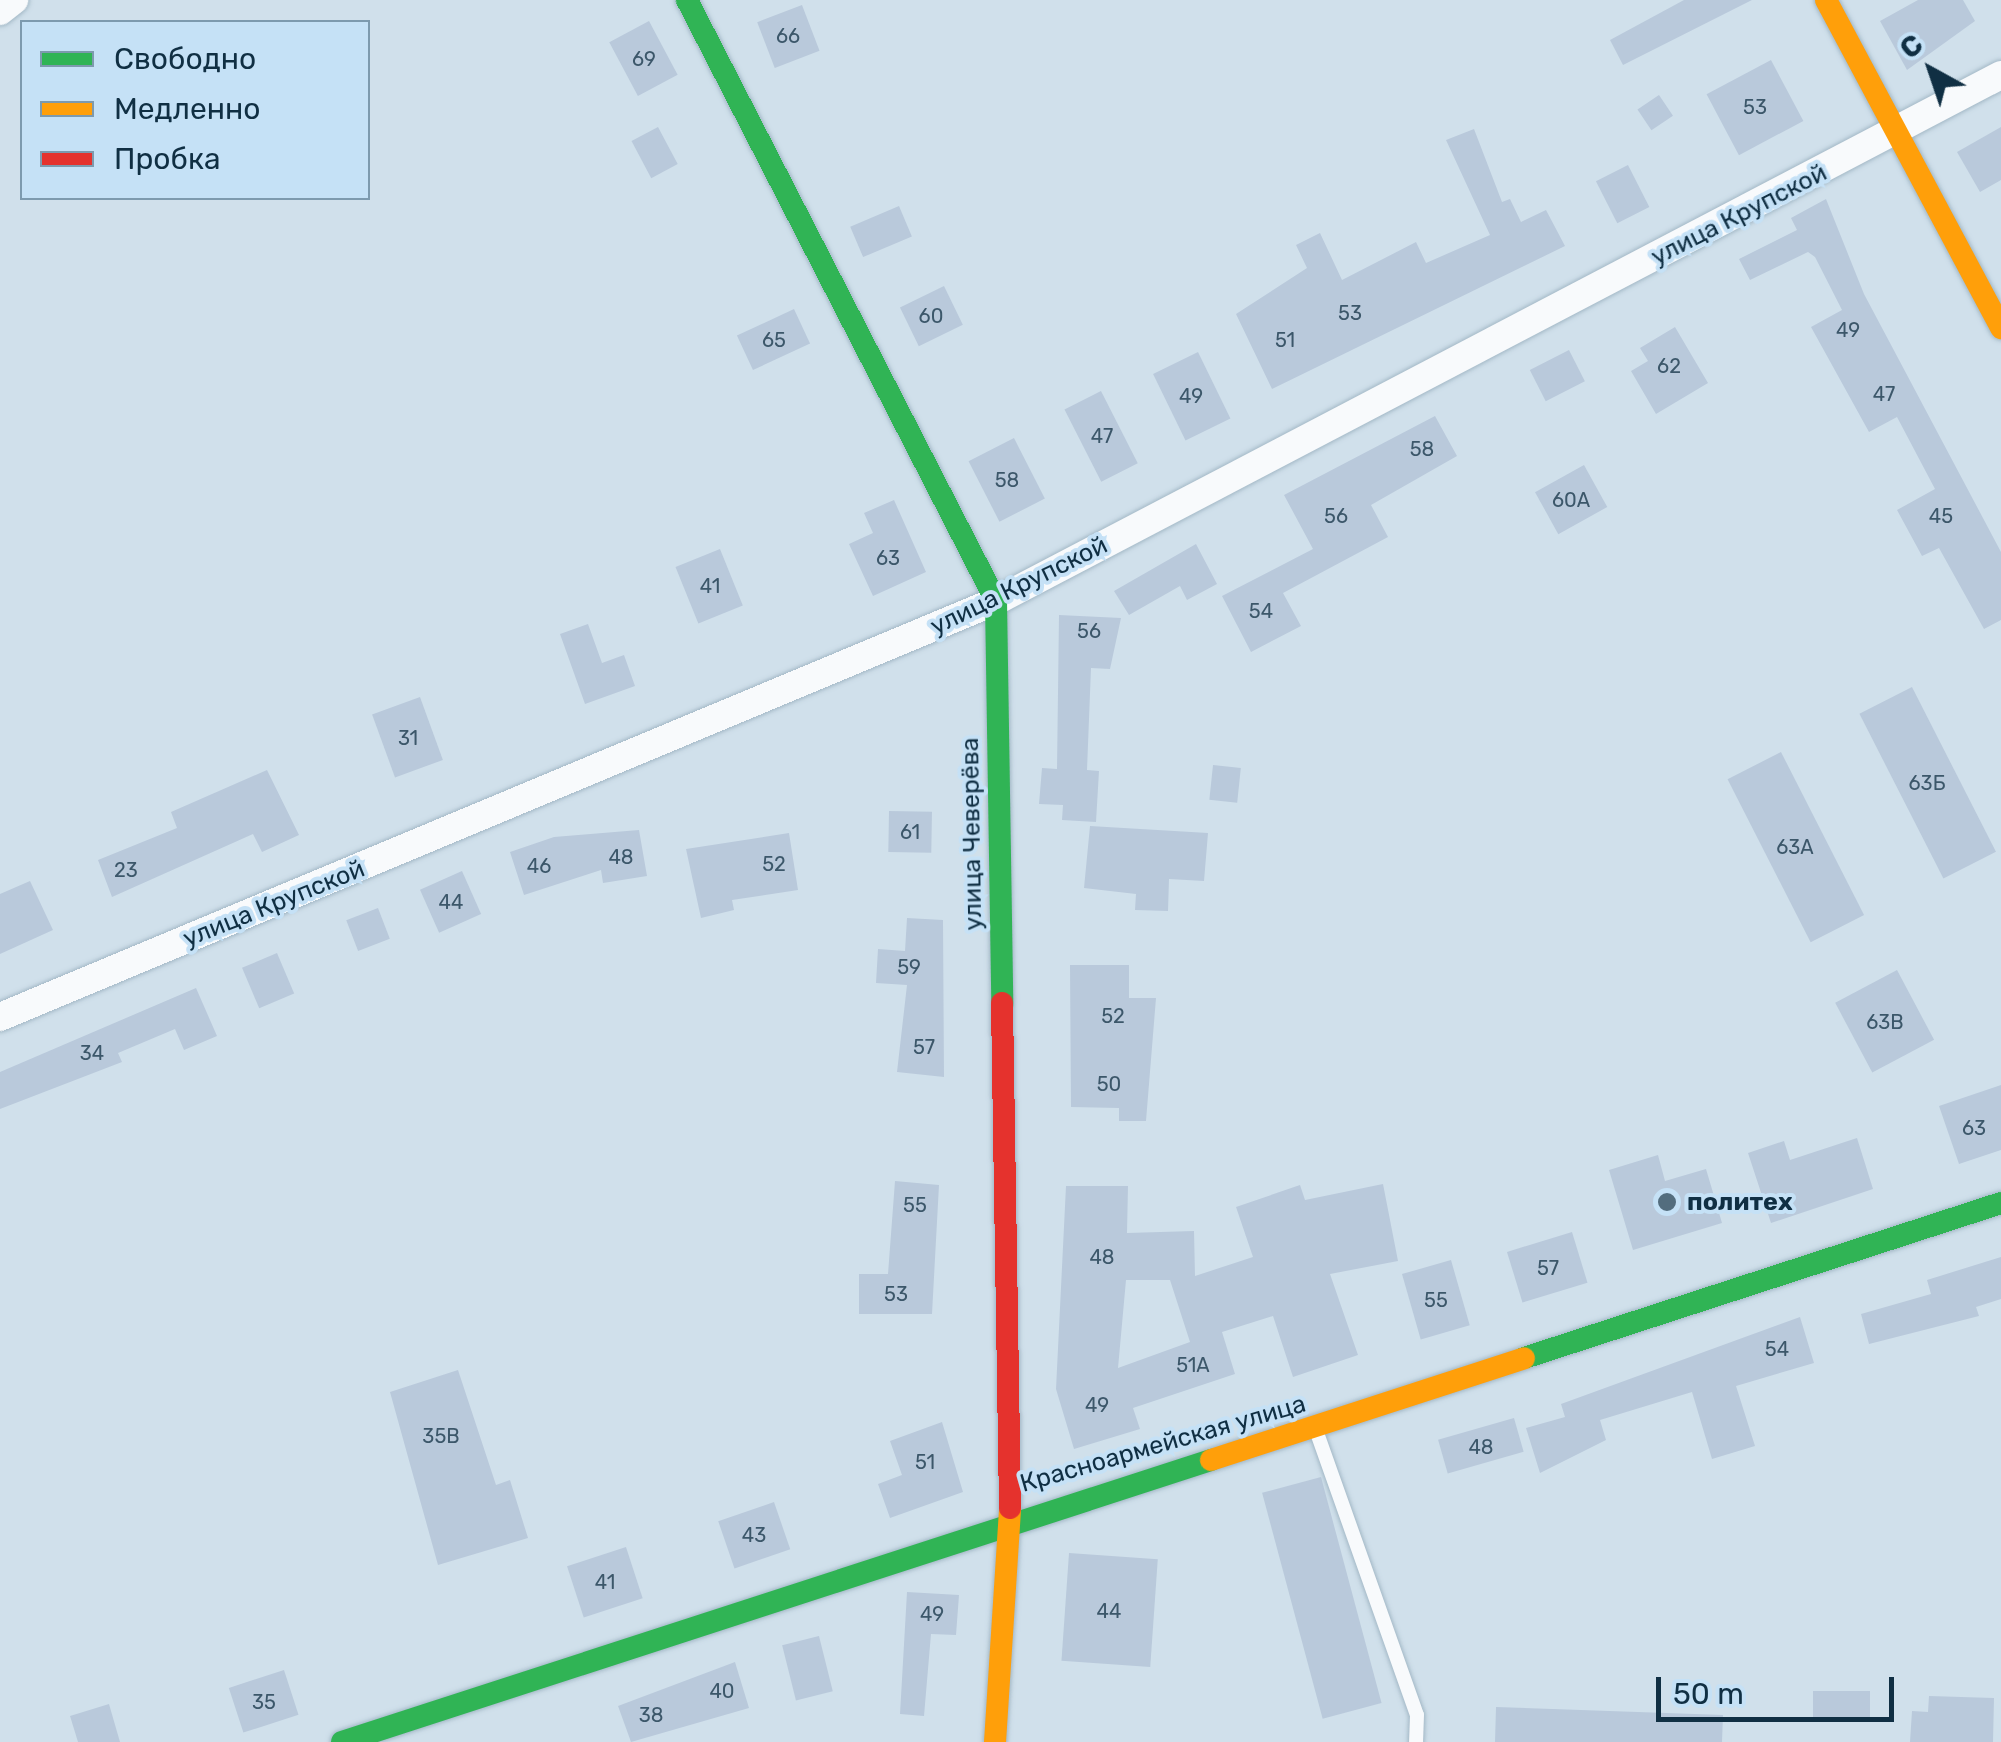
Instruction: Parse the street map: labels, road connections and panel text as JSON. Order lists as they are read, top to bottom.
{
  "streets": {
    "main road": ["улица Чеверёва", "Красноармейская улица"],
    "street": ["улица Крупской"]
  },
  "crossings": [
    ["улица Крупской", "улица Чеверёва"],
    ["улица Чеверёва", "Красноармейская улица"]
  ],
  "places": ["политех"],
  "house_numbers": [
    "66",
    "69",
    "53",
    "53",
    "60",
    "49",
    "65",
    "51",
    "62",
    "47",
    "49",
    "47",
    "58",
    "58",
    "60А",
    "56",
    "45",
    "63",
    "41",
    "54",
    "56",
    "31",
    "63Б",
    "61",
    "63А",
    "48",
    "52",
    "46",
    "23",
    "44",
    "59",
    "52",
    "63В",
    "57",
    "34",
    "50",
    "63",
    "55",
    "48",
    "57",
    "53",
    "55",
    "54",
    "51А",
    "49",
    "35В",
    "48",
    "51",
    "43",
    "41",
    "44",
    "49",
    "40",
    "35",
    "38"
  ],
  "legend": ["Свободно", "Медленно", "Пробка"],
  "scale_bar": "50 m",
  "north": "top left"
}
